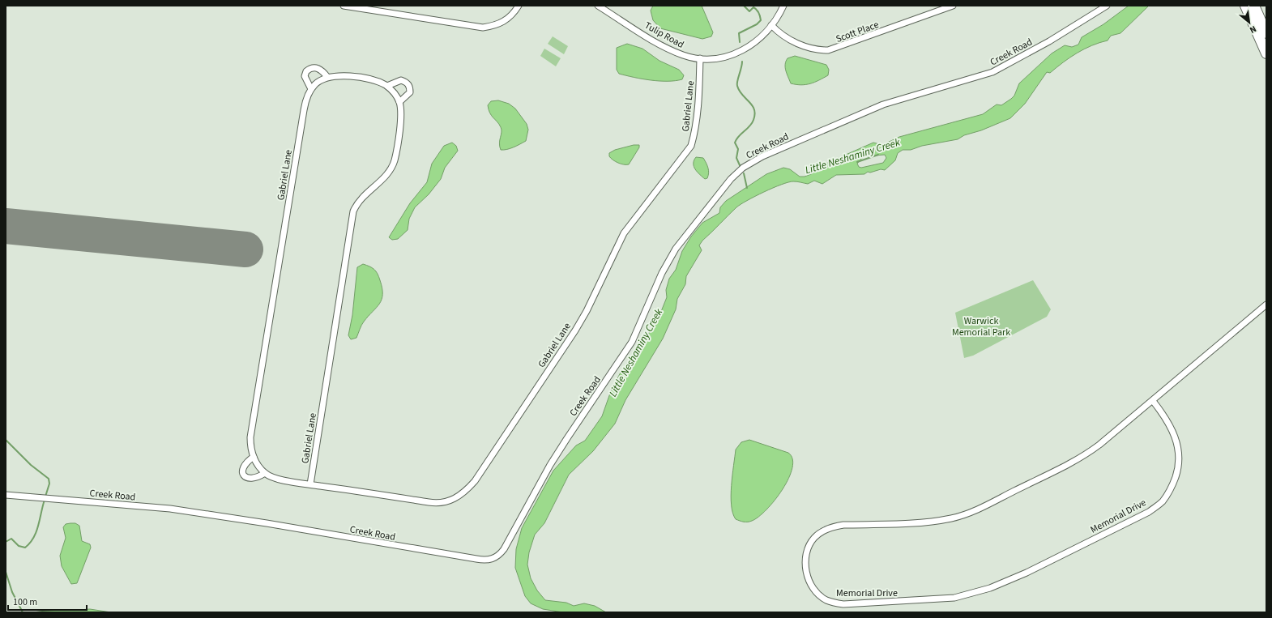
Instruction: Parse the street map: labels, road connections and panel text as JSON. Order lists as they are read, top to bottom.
{
  "streets": {
    "street": [
      "Scott Place",
      "Tulip Road",
      "Creek Road",
      "Gabriel Lane",
      "Memorial Drive"
    ]
  },
  "crossings": [
    ["Scott Place", "Tulip Road"],
    ["Tulip Road", "Gabriel Lane"]
  ],
  "water": ["Little Neshaminy Creek"],
  "parks": ["Warwick Memorial Park"],
  "scale_bar": "100 m",
  "north": "bottom right"
}
